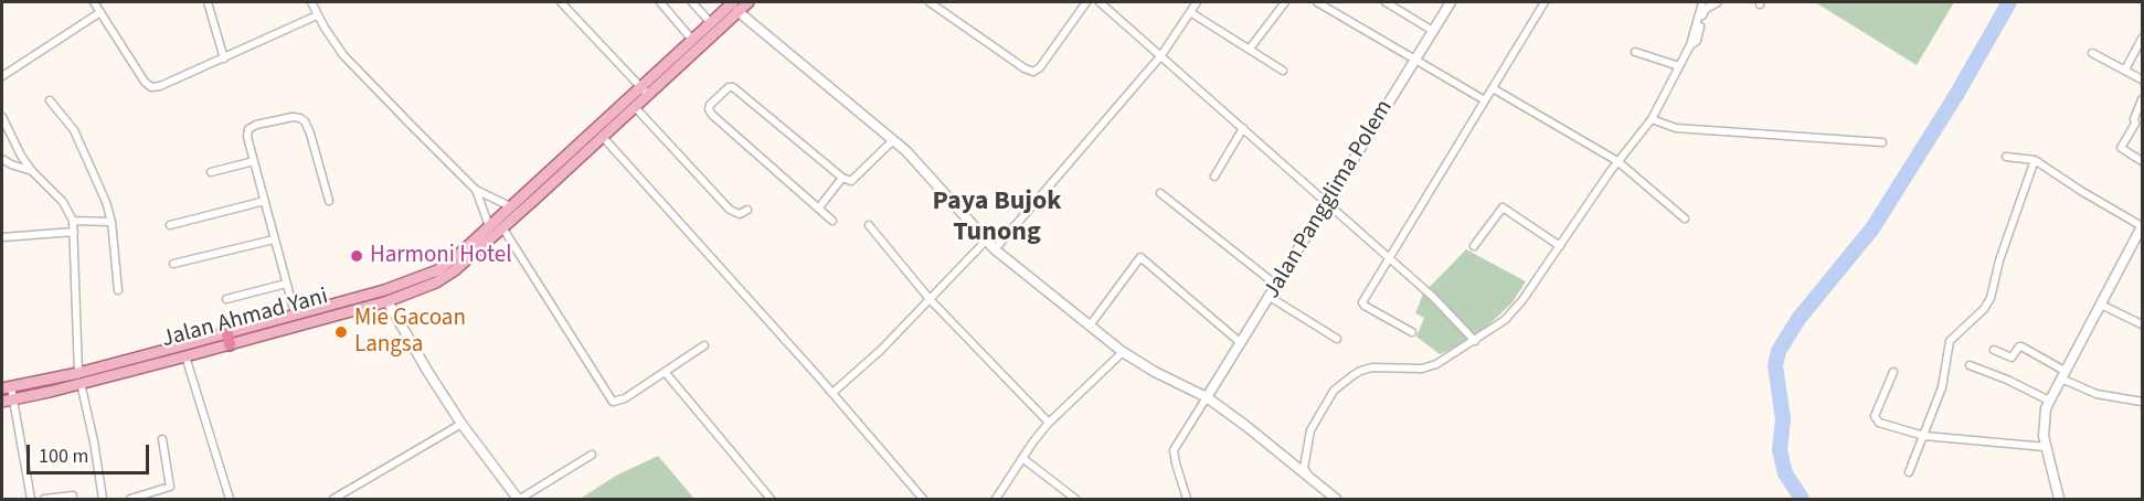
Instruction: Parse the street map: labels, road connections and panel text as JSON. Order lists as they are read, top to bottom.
{
  "streets": {
    "main road": ["Jalan Ahmad Yani"],
    "street": ["Jalan Pangglima Polem"]
  },
  "districts": ["Paya Bujok Tunong"],
  "places": ["Harmoni Hotel", "Mie Gacoan Langsa"],
  "scale_bar": "100 m"
}
